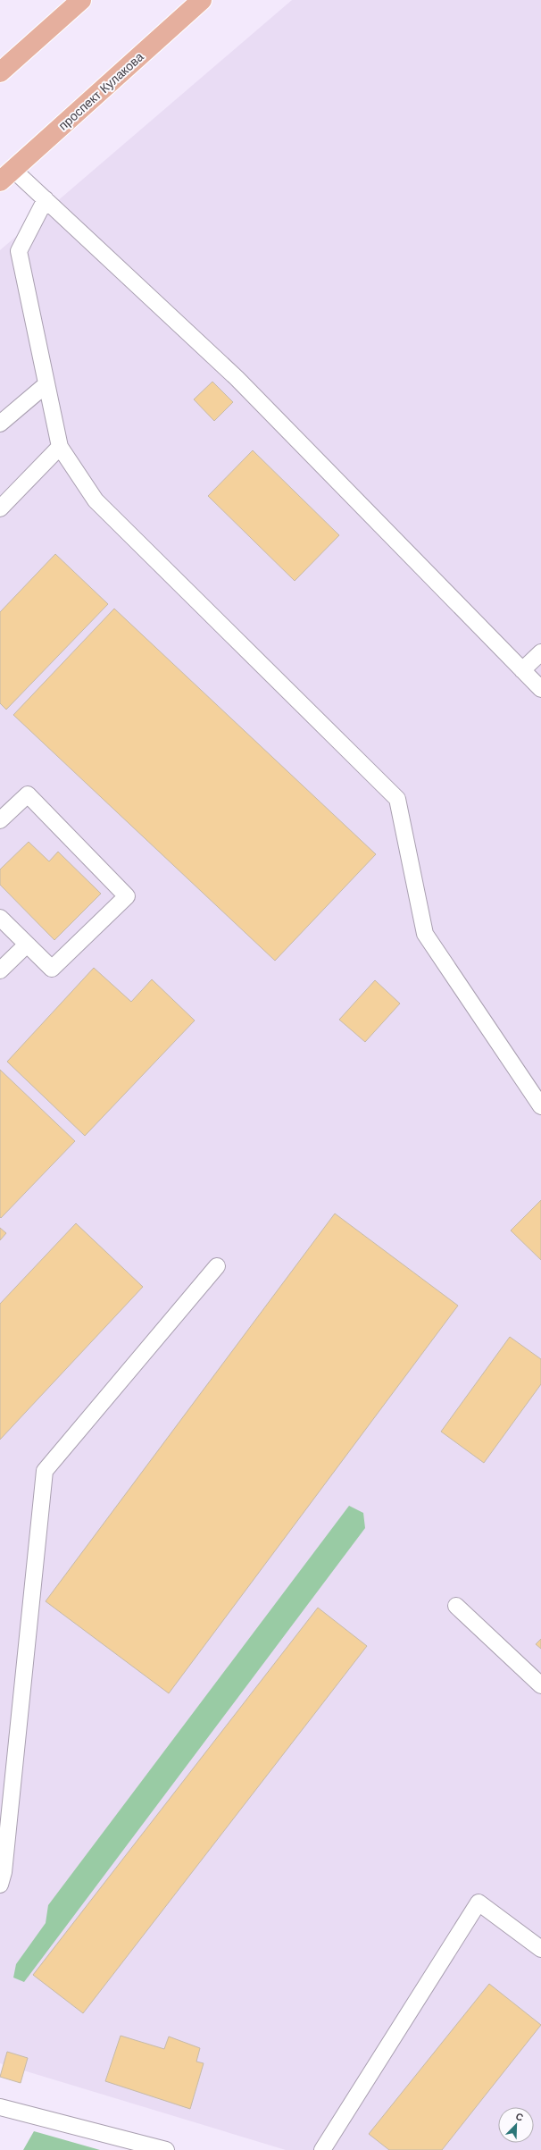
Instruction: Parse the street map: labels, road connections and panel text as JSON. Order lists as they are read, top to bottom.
{
  "streets": {
    "main road": ["проспект Кулакова"]
  },
  "north": "top right"
}
